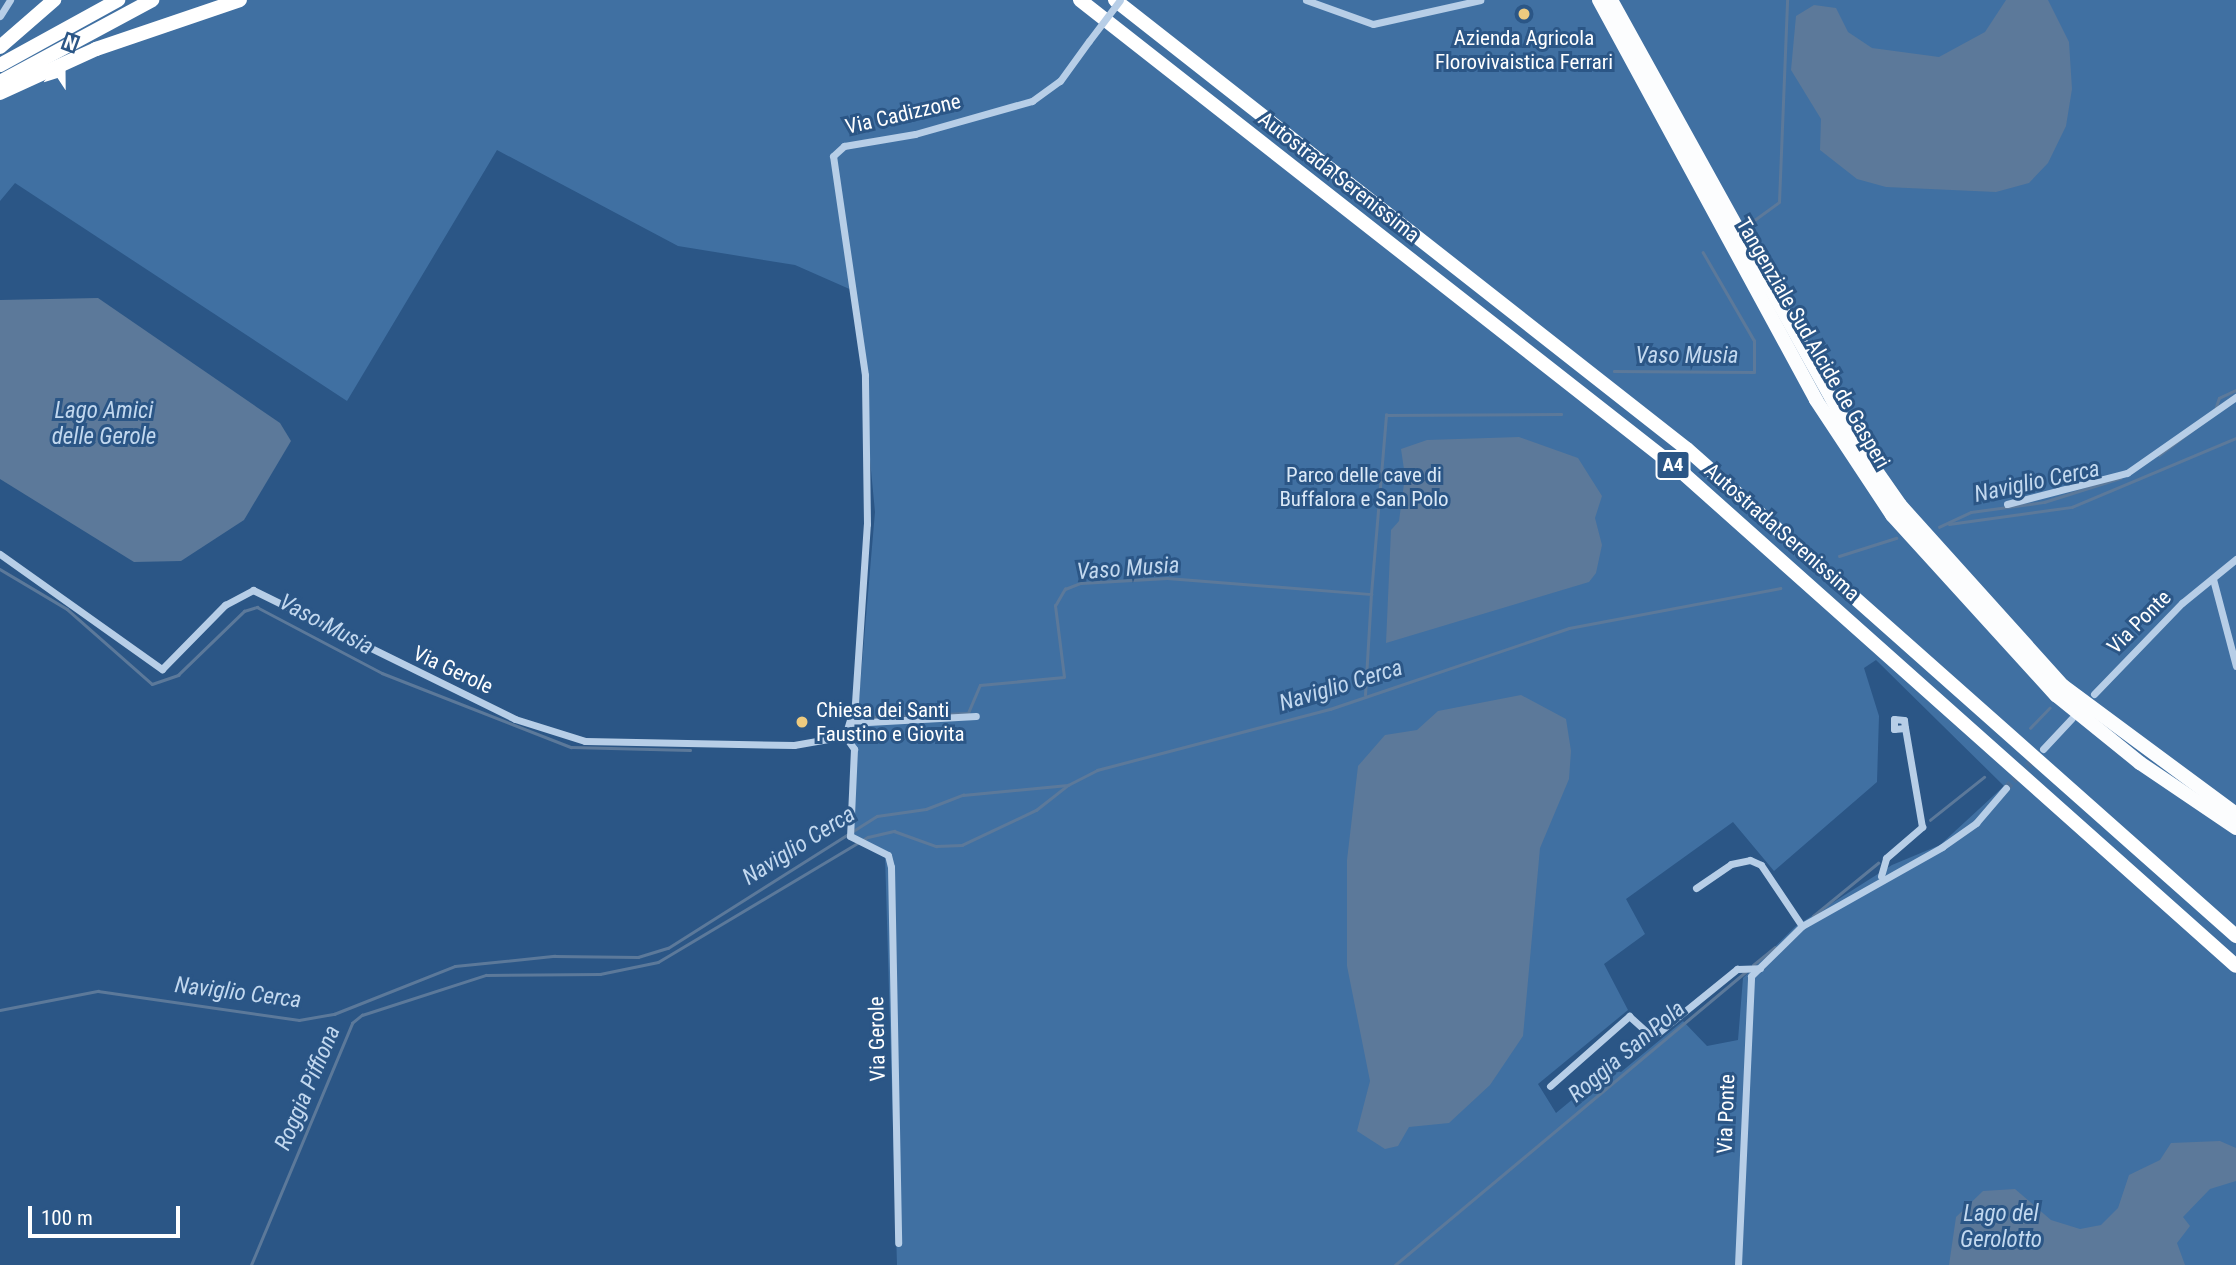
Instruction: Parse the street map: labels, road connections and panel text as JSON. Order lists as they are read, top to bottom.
{
  "streets": {
    "highway": ["Autostrada Serenissima", "Tangenziale Sud Alcide de Gasperi", "A4"],
    "street": ["Via Cadizzone", "Via Ponte", "Via Gerole"]
  },
  "water": [
    "Vaso Musia",
    "Lago Amici delle Gerole",
    "Naviglio Cerca",
    "Roggia San Pola",
    "Roggia Piffiona",
    "Lago del Gerolotto"
  ],
  "parks": ["Parco delle cave di Buffalora e San Polo"],
  "places": ["Azienda Agricola Florovivaistica Ferrari", "Chiesa dei Santi Faustino e Giovita"],
  "scale_bar": "100 m",
  "north": "top"
}
